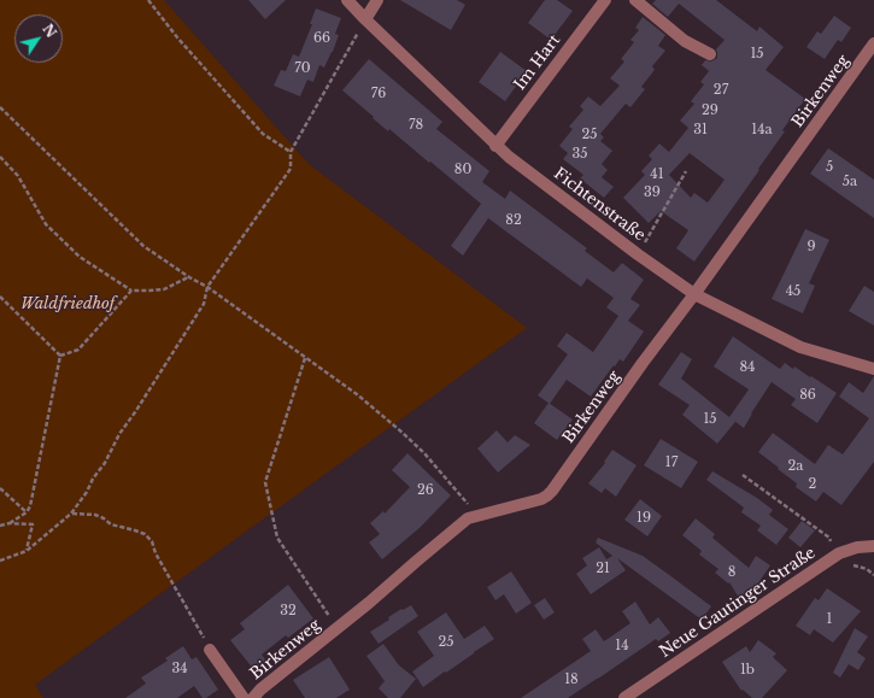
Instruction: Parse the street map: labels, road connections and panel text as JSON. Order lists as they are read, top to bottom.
{
  "streets": {
    "street": [
      "Im Hart",
      "Birkenweg",
      "Fichtenstraße",
      "Neue Gautinger Straße"
    ]
  },
  "crossings": [
    ["Im Hart", "Fichtenstraße"],
    ["Birkenweg", "Fichtenstraße"]
  ],
  "parks": ["Waldfriedhof"],
  "house_numbers": [
    "66",
    "15",
    "70",
    "27",
    "76",
    "29",
    "78",
    "31",
    "14a",
    "25",
    "35",
    "5",
    "80",
    "41",
    "5a",
    "39",
    "82",
    "9",
    "45",
    "84",
    "86",
    "15",
    "17",
    "2a",
    "2",
    "26",
    "19",
    "21",
    "8",
    "32",
    "1",
    "25",
    "14",
    "34",
    "1b",
    "18"
  ],
  "north": "top right"
}
